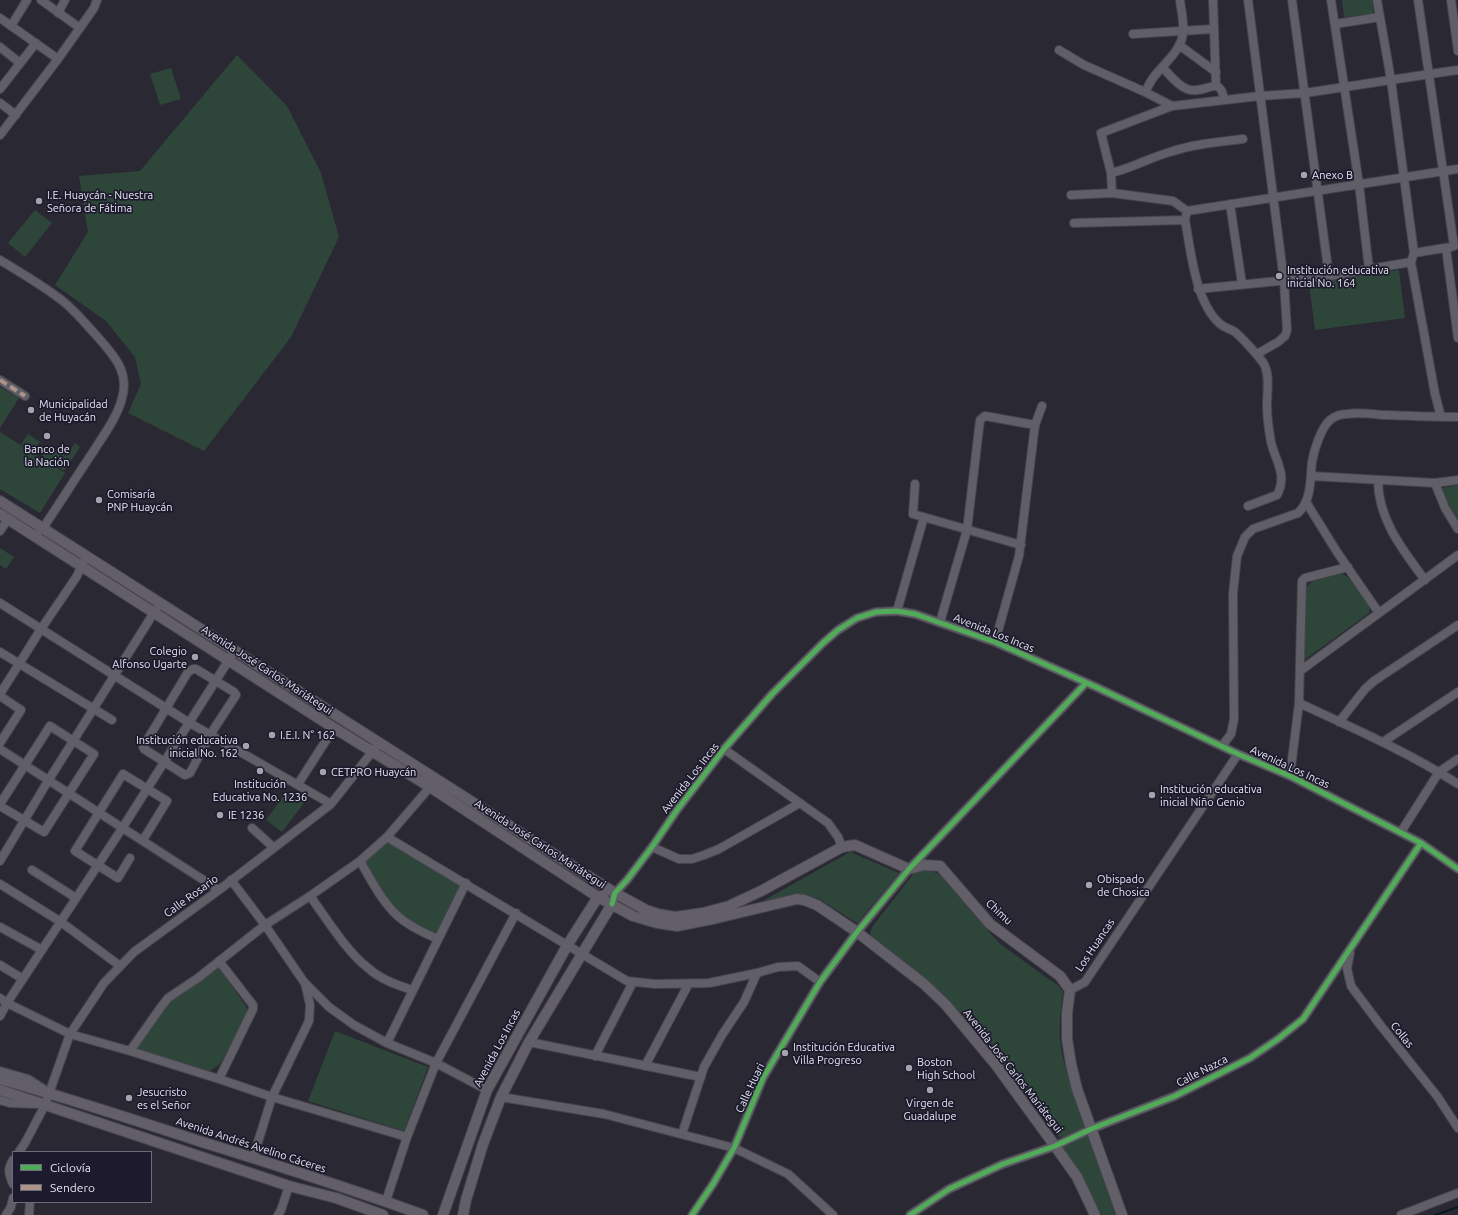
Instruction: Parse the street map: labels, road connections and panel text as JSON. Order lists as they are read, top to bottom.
{
  "streets": {
    "main road": [
      "Avenida Los Incas",
      "Avenida José Carlos Mariátegui",
      "Chimu",
      "Avenida Andrés Avelino Cáceres"
    ],
    "street": [
      "Calle Rosario",
      "Los Huancas",
      "Collas",
      "Calle Nazca",
      "Calle Huari"
    ]
  },
  "crossings": [
    ["Avenida Los Incas", "Avenida José Carlos Mariátegui"],
    ["Avenida Los Incas", "Los Huancas"],
    ["Avenida Los Incas", "Calle Nazca"],
    ["Avenida Los Incas", "Calle Huari"],
    ["Avenida José Carlos Mariátegui", "Calle Rosario"],
    ["Avenida José Carlos Mariátegui", "Calle Nazca"],
    ["Avenida José Carlos Mariátegui", "Calle Huari"],
    ["Calle Rosario", "Avenida Andrés Avelino Cáceres"],
    ["Chimu", "Los Huancas"],
    ["Chimu", "Calle Huari"],
    ["Collas", "Calle Nazca"]
  ],
  "places": [
    "Anexo B",
    "I.E. Huaycán - Nuestra Señora de Fátima",
    "Institución educativa inicial No. 164",
    "Municipalidad de Huyacán",
    "Banco de la Nación",
    "Comisaría PNP Huaycán",
    "Colegio Alfonso Ugarte",
    "I.E.I. N° 162",
    "Institución educativa inicial No. 162",
    "Institución Educativa No. 1236",
    "CETPRO Huaycán",
    "Institución educativa inicial Niño Genio",
    "IE 1236",
    "Obispado de Chosica",
    "Institución Educativa Villa Progreso",
    "Boston High School",
    "Virgen de Guadalupe",
    "Jesucristo es el Señor"
  ],
  "legend": ["Ciclovía", "Sendero"]
}
